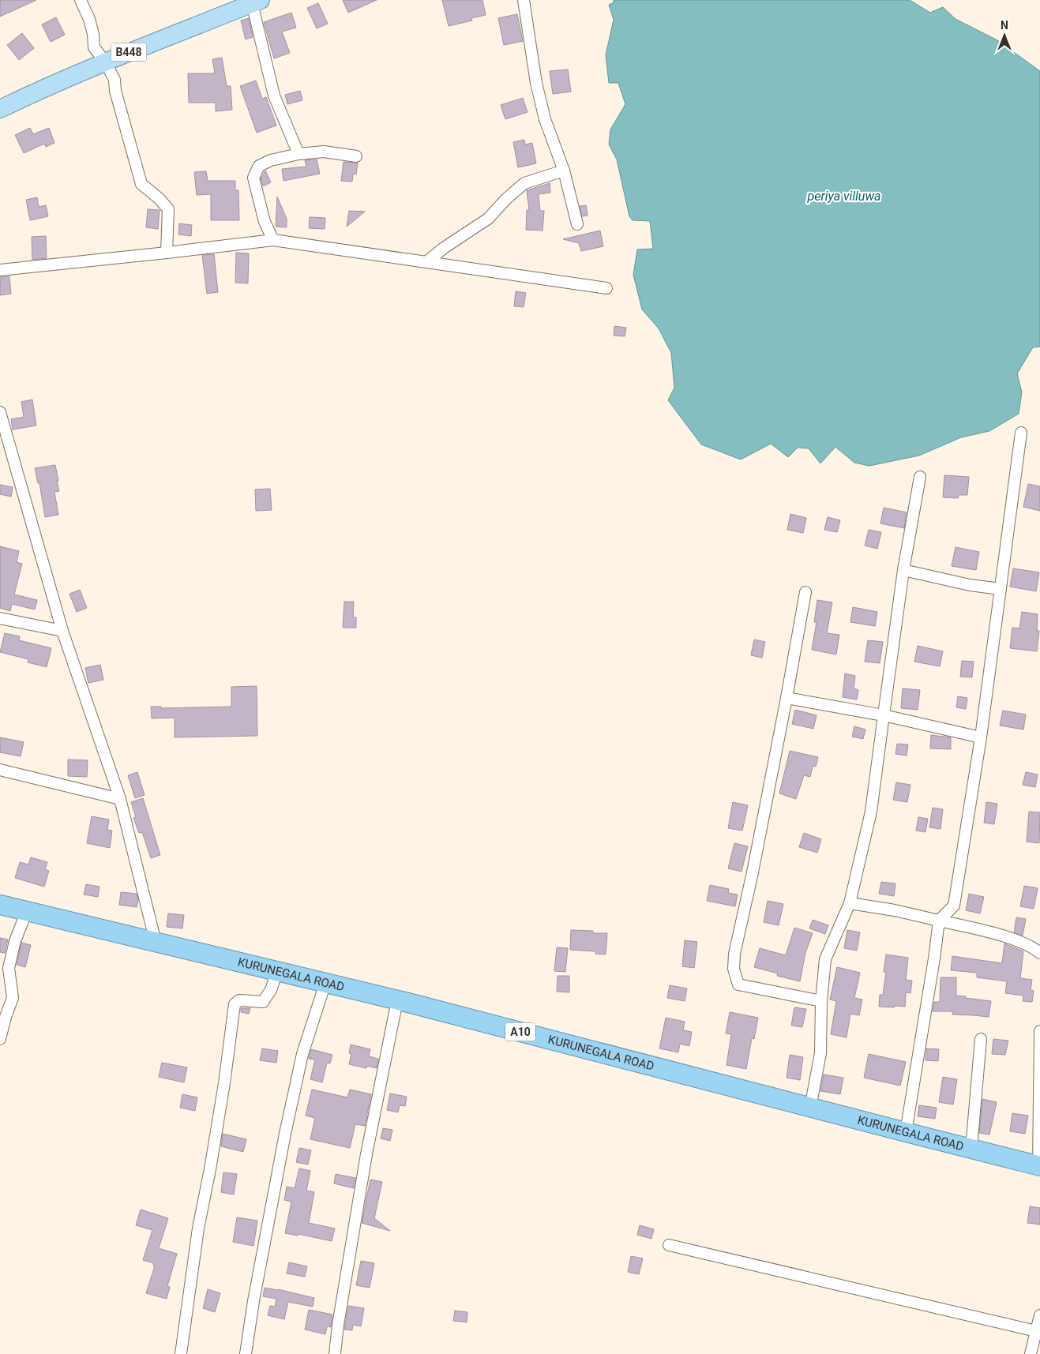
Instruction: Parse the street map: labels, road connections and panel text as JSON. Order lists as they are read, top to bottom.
{
  "streets": {
    "highway": ["KURUNEGALA ROAD", "A10"],
    "main road": ["B448"]
  },
  "water": ["periya villuwa"],
  "north": "top"
}
